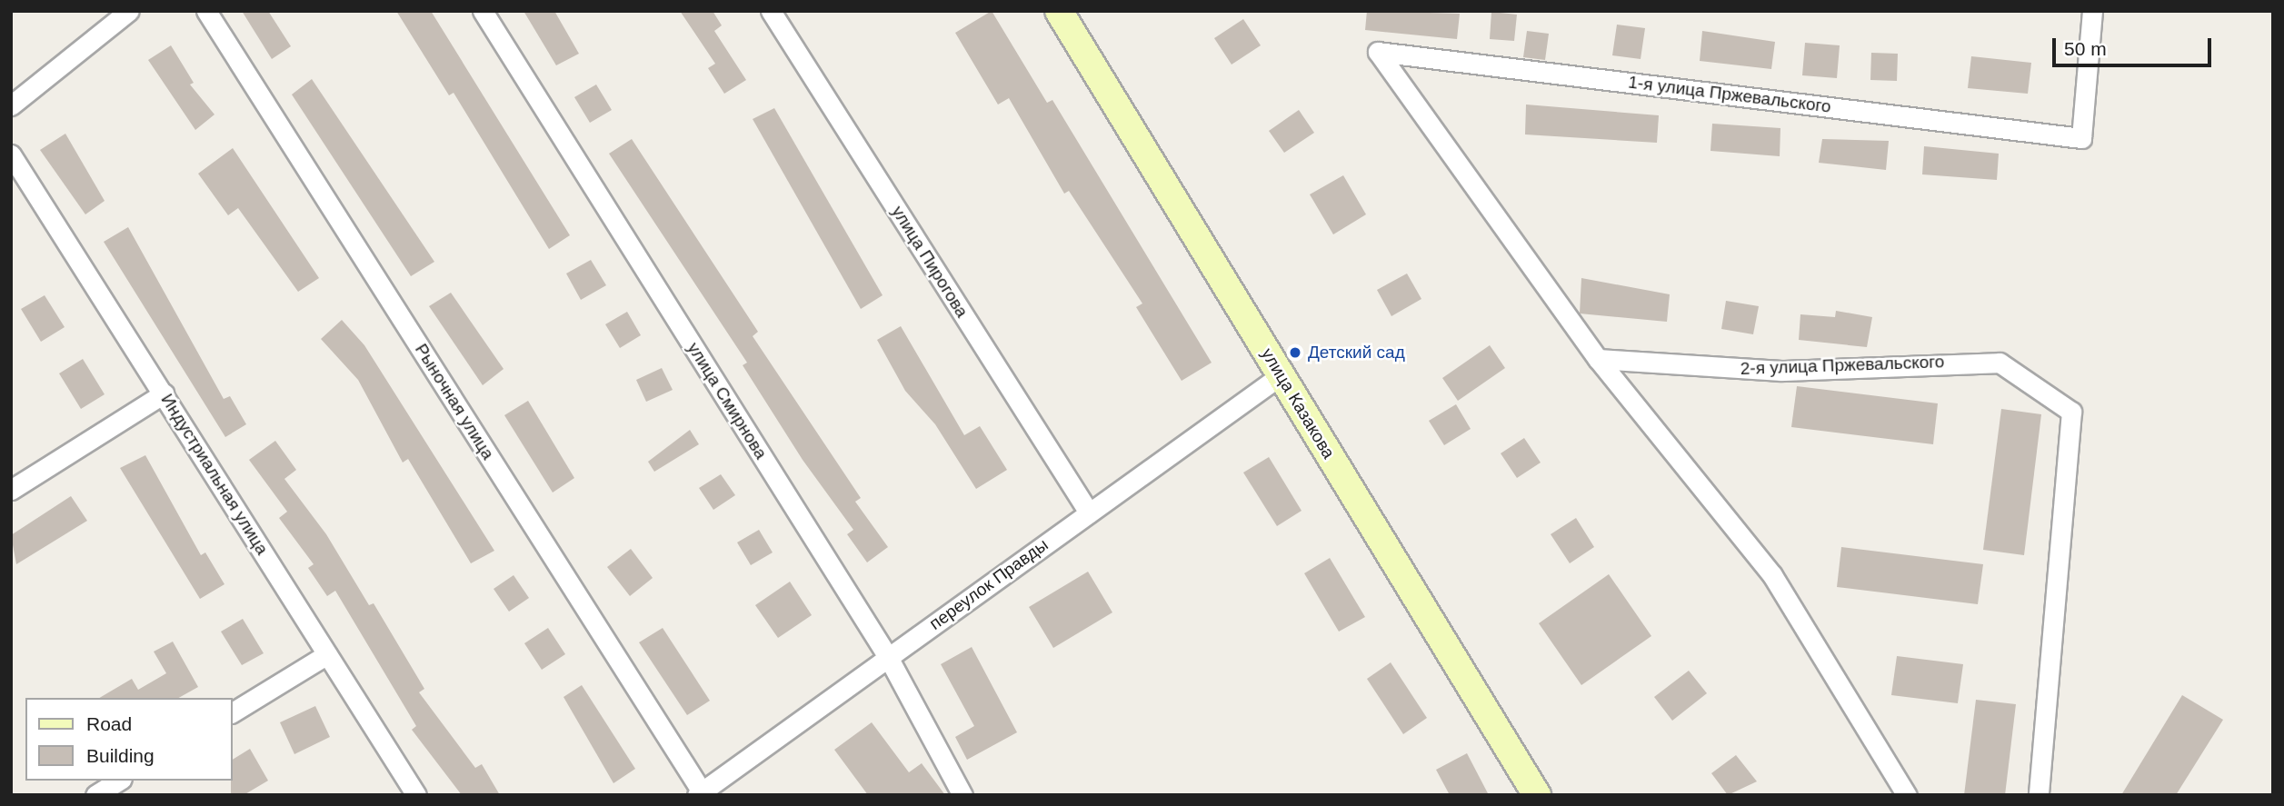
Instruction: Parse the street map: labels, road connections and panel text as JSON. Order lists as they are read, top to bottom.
{
  "streets": {
    "main road": ["улица Казакова"],
    "street": [
      "1-я улица Пржевальского",
      "улица Пирогова",
      "2-я улица Пржевальского",
      "улица Смирнова",
      "Рыночная улица",
      "Индустриальная улица",
      "переулок Правды"
    ]
  },
  "crossings": [
    ["1-я улица Пржевальского", "2-я улица Пржевальского"],
    ["улица Пирогова", "переулок Правды"],
    ["улица Смирнова", "переулок Правды"],
    ["Рыночная улица", "переулок Правды"],
    ["улица Казакова", "переулок Правды"]
  ],
  "places": ["Детский сад"],
  "legend": ["Road", "Building"],
  "scale_bar": "50 m"
}
